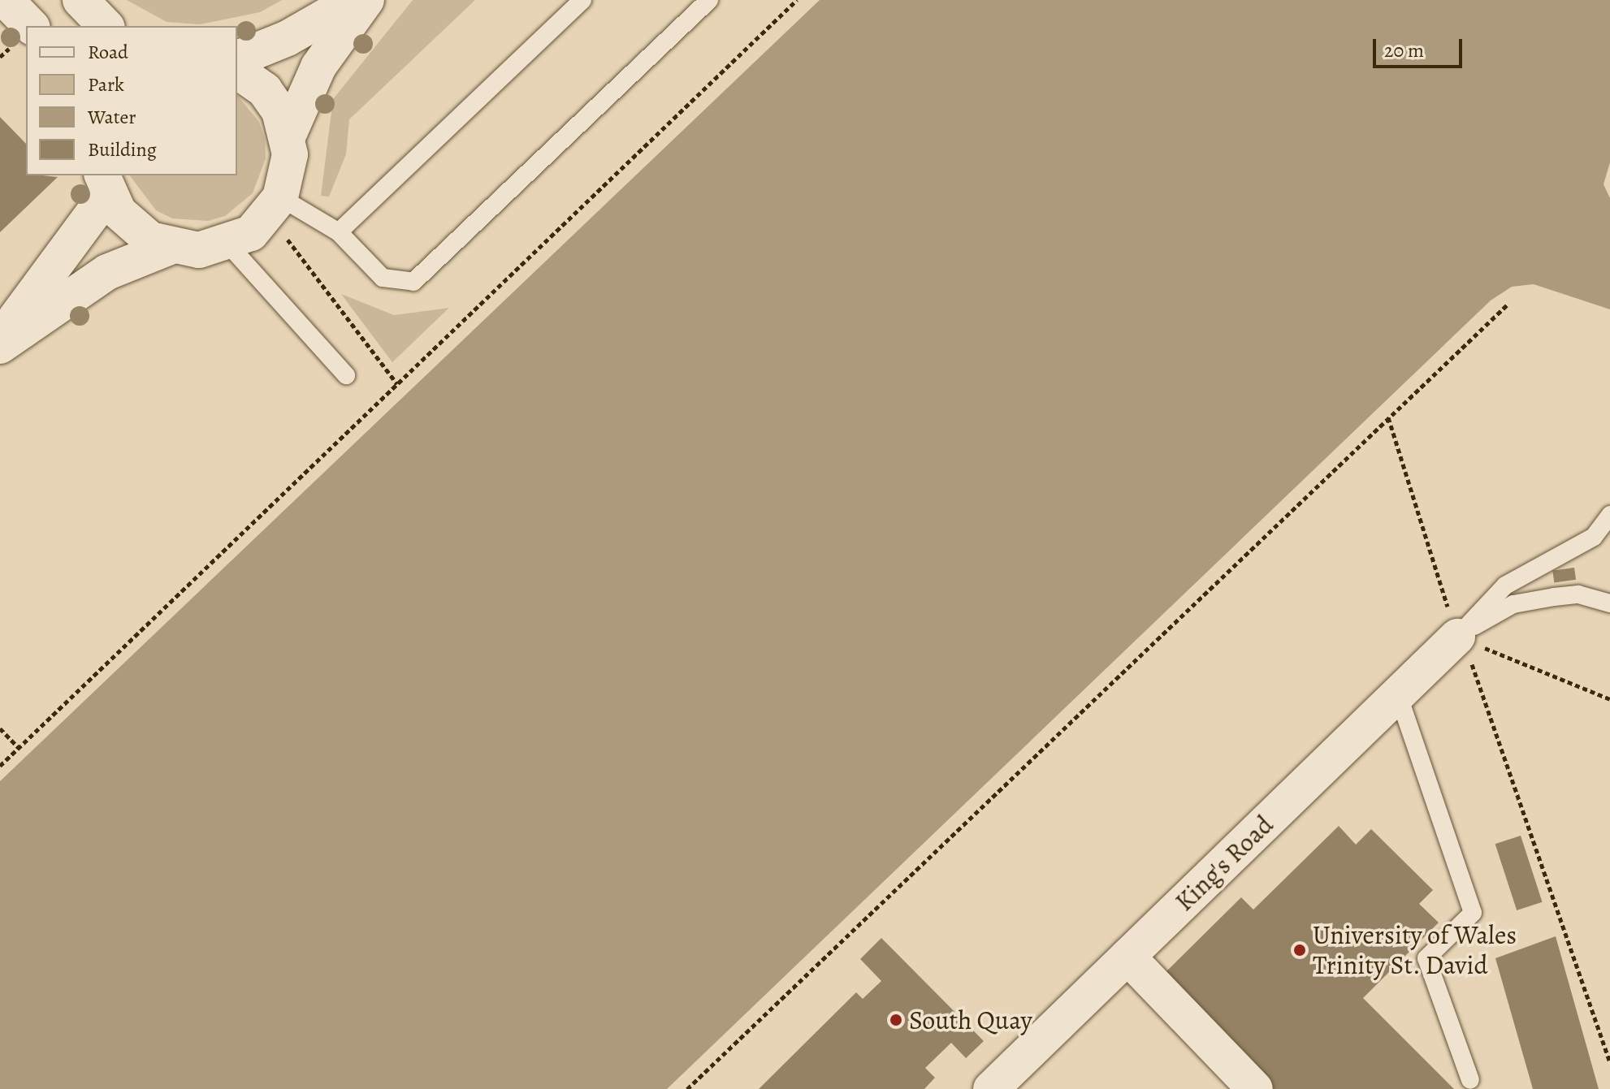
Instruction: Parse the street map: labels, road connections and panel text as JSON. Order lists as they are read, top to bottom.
{
  "streets": {
    "street": ["King's Road"]
  },
  "places": ["University of Wales Trinity St. David", "South Quay"],
  "legend": [
    "Road",
    "Park",
    "Water",
    "Building"
  ],
  "scale_bar": "20 m"
}
